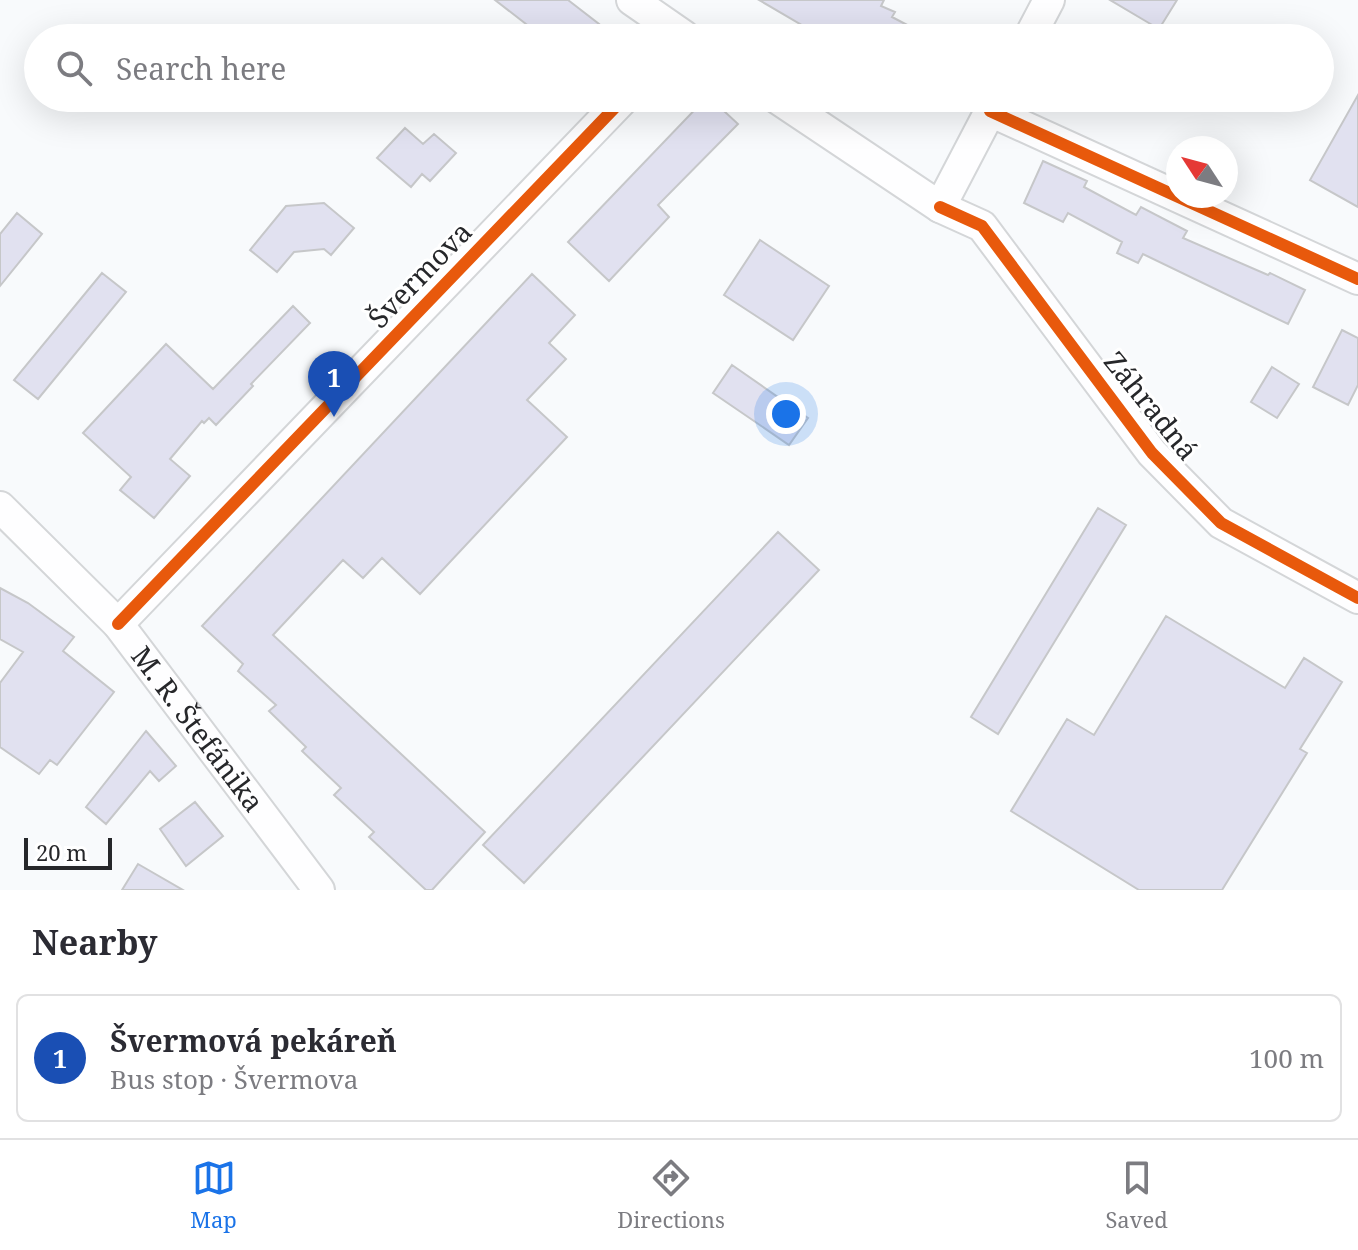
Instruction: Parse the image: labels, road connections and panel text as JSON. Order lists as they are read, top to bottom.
{
  "streets": {
    "street": ["Švermova", "Záhradná", "M. R. Štefánika"]
  },
  "crossings": [
    ["Švermova", "M. R. Štefánika"]
  ],
  "scale_bar": "20 m",
  "north": "top left",
  "page": {
    "search": "Search here",
    "pins": "1",
    "scale": "20 m",
    "heading": "Nearby",
    "list": [
      {
        "mark": "1",
        "name": "Švermová pekáreň",
        "note": "Bus stop · Švermova",
        "value": "100 m"
      }
    ],
    "nav": ["Map", "Directions", "Saved"]
  }
}
